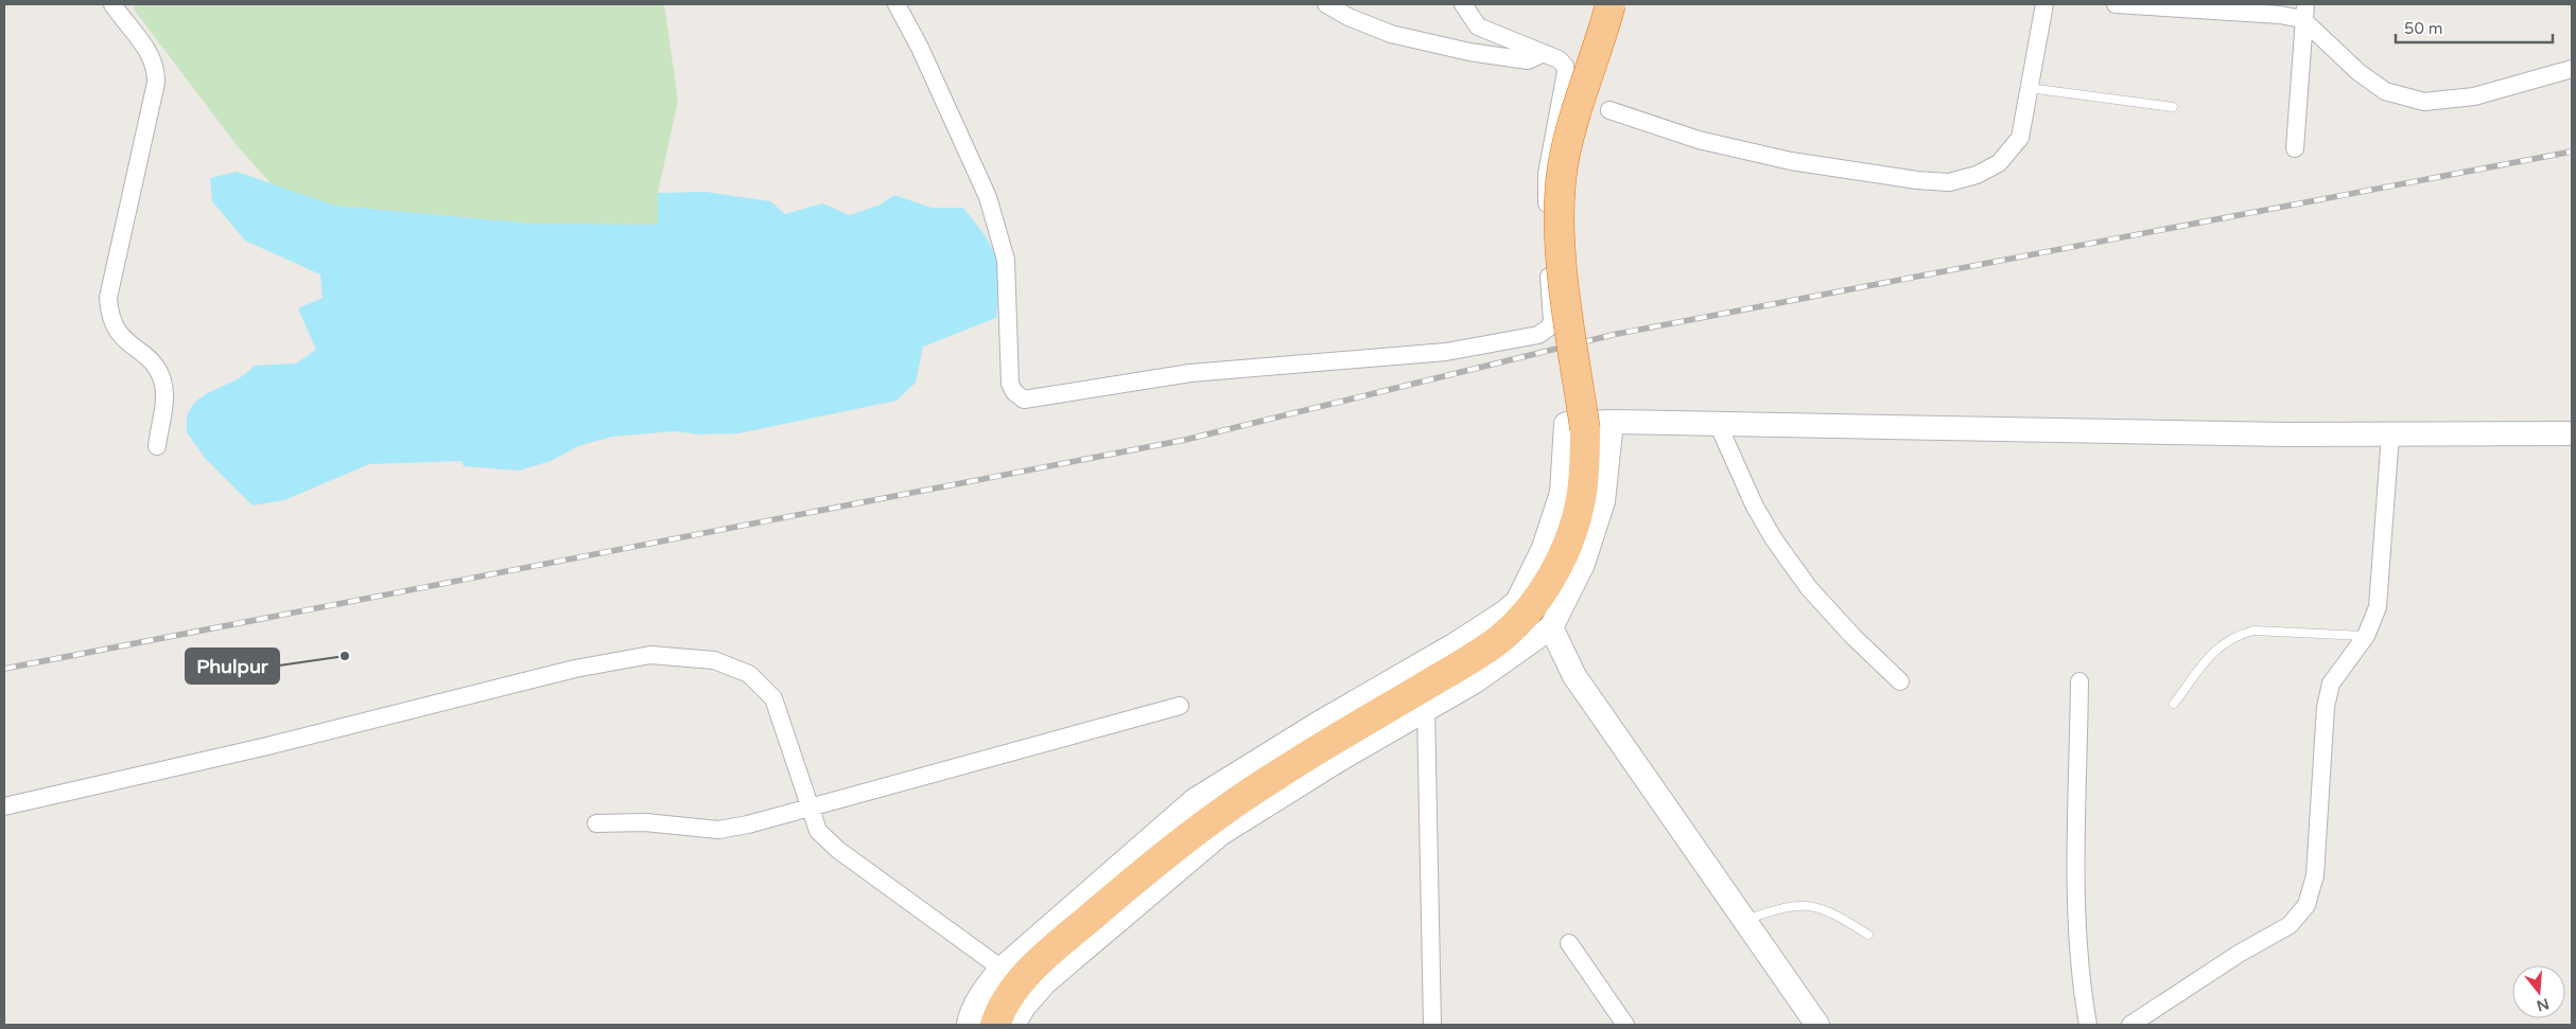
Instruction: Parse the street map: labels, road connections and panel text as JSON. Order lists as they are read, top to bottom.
{
  "places": ["Phulpur"],
  "scale_bar": "50 m",
  "north": "bottom"
}
